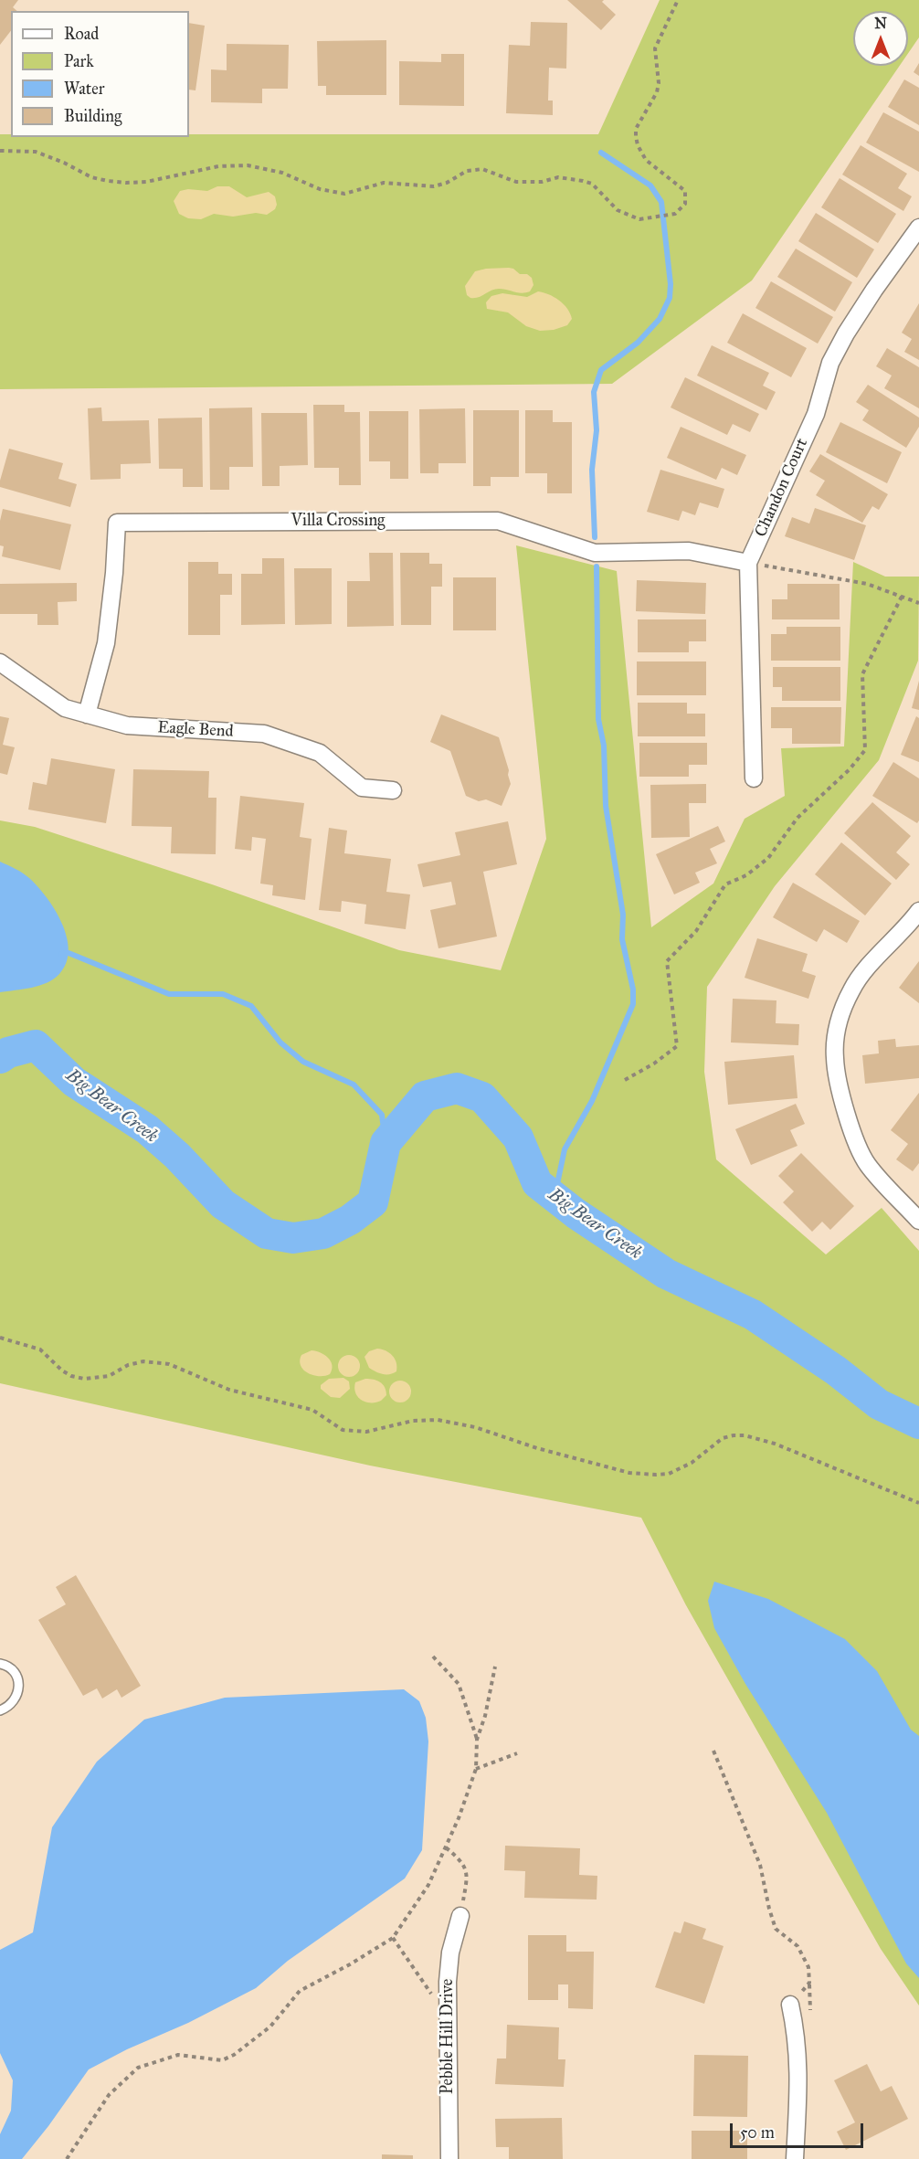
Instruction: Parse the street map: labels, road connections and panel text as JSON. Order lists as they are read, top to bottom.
{
  "streets": {
    "street": [
      "Chandon Court",
      "Villa Crossing",
      "Eagle Bend",
      "Pebble Hill Drive"
    ]
  },
  "crossings": [
    ["Chandon Court", "Villa Crossing"],
    ["Villa Crossing", "Eagle Bend"]
  ],
  "water": ["Big Bear Creek"],
  "legend": [
    "Road",
    "Park",
    "Water",
    "Building"
  ],
  "scale_bar": "50 m",
  "north": "top"
}
